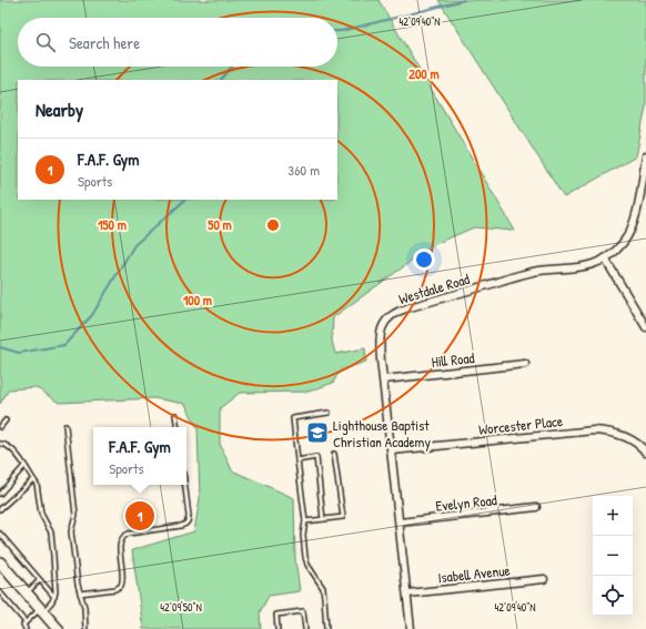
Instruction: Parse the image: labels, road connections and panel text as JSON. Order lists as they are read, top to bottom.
{
  "streets": {
    "street": [
      "Westdale Road",
      "Hill Road",
      "Worcester Place",
      "Evelyn Road",
      "Isabell Avenue"
    ]
  },
  "crossings": [
    ["Westdale Road", "Hill Road"],
    ["Westdale Road", "Worcester Place"],
    ["Westdale Road", "Evelyn Road"],
    ["Westdale Road", "Isabell Avenue"]
  ],
  "places": {
    "school or university": ["Lighthouse Baptist Christian Academy"]
  },
  "page": {
    "search": "Search here",
    "heading": "Nearby",
    "list": [
      {
        "mark": "1",
        "name": "F.A.F. Gym",
        "note": "Sports",
        "value": "360 m"
      }
    ],
    "popup": ["F.A.F. Gym", "Sports"],
    "map_buttons": ["+", "−"],
    "pins": "1"
  },
  "coordinates": ["42°09'40\"N", "42°09'50\"N"],
  "rings": [
    "200 m",
    "50 m",
    "150 m",
    "100 m"
  ]
}
